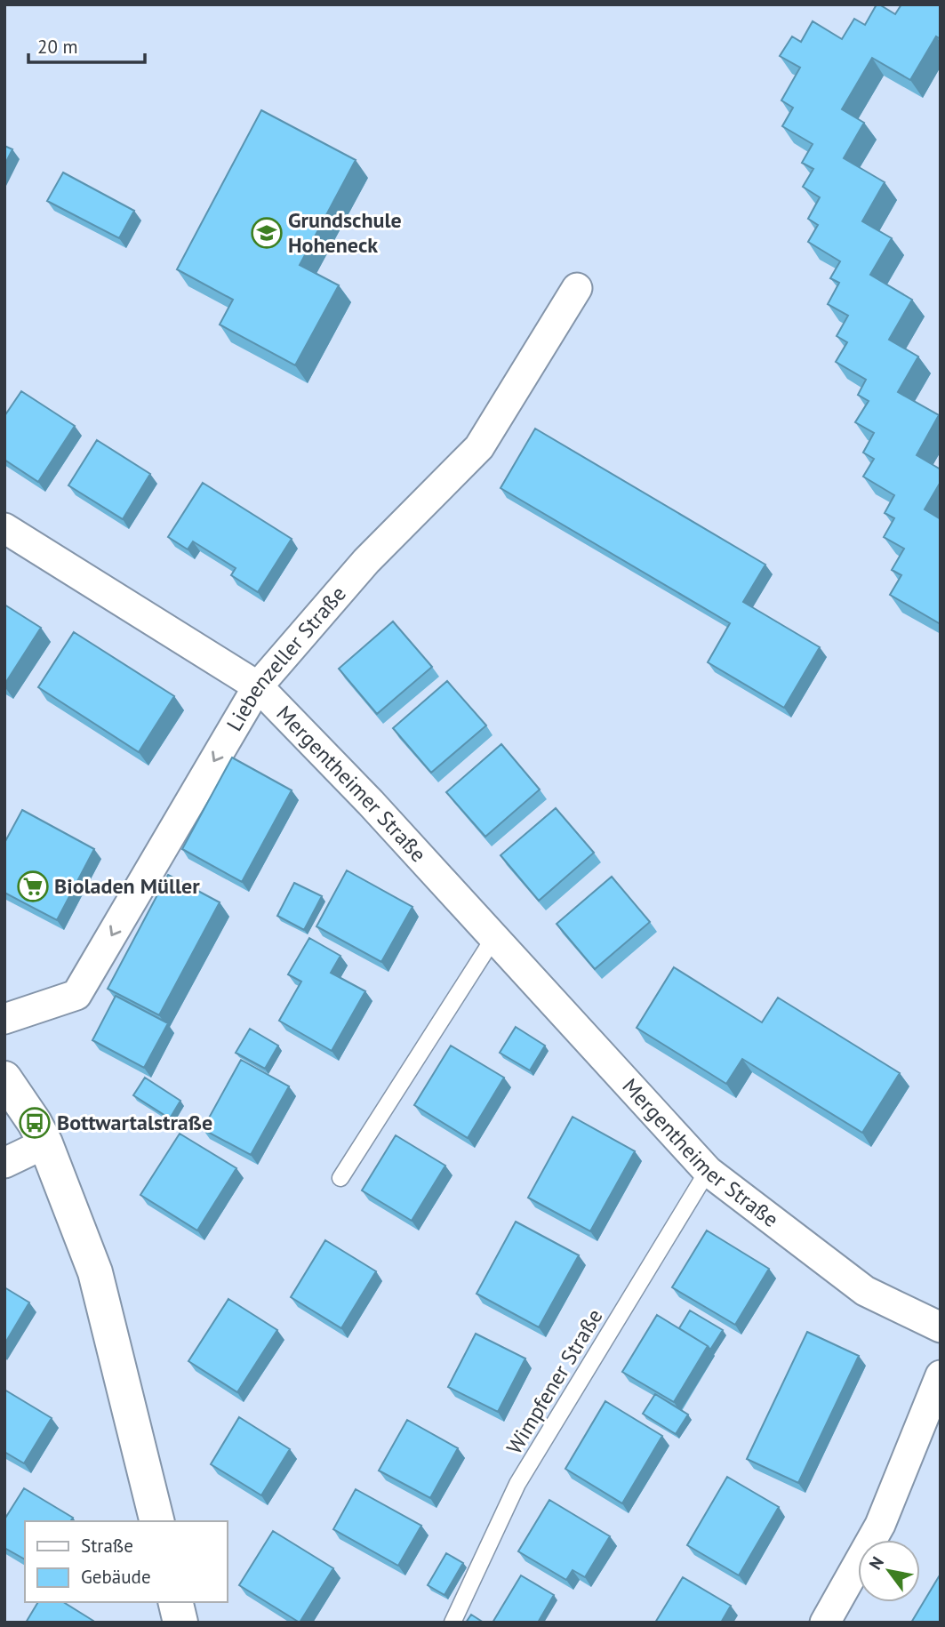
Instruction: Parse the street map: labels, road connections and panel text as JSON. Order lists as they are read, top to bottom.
{
  "streets": {
    "street": ["Liebenzeller Straße", "Mergentheimer Straße"],
    "lane": ["Wimpfener Straße"]
  },
  "crossings": [
    ["Liebenzeller Straße", "Mergentheimer Straße"],
    ["Mergentheimer Straße", "Wimpfener Straße"]
  ],
  "one_way": ["Liebenzeller Straße"],
  "places": {
    "school or university": ["Grundschule Hoheneck"],
    "supermarket": ["Bioladen Müller"],
    "bus stop": ["Bottwartalstraße"]
  },
  "legend": ["Straße", "Gebäude"],
  "scale_bar": "20 m",
  "north": "top left"
}
